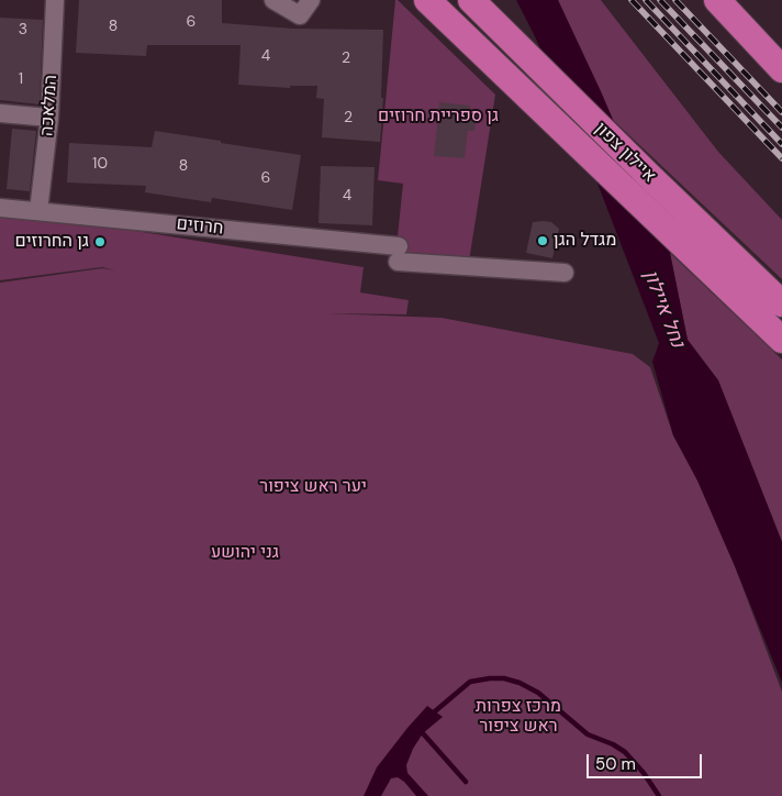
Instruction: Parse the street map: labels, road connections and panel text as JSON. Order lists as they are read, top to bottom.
{
  "streets": {
    "highway": ["איילון צפון"],
    "street": ["המלאכה", "חרוזים"]
  },
  "crossings": [
    ["המלאכה", "חרוזים"]
  ],
  "water": ["נחל איילון"],
  "parks": [
    "גן ספריית חרוזים",
    "יער ראש ציפור",
    "גני יהושע",
    "מרכז צפרות ראש ציפור"
  ],
  "places": ["מגדל הגן", "גן החרוזים"],
  "house_numbers": [
    "6",
    "8",
    "3",
    "4",
    "2",
    "1",
    "2",
    "10",
    "8",
    "6",
    "4"
  ],
  "scale_bar": "50 m"
}
